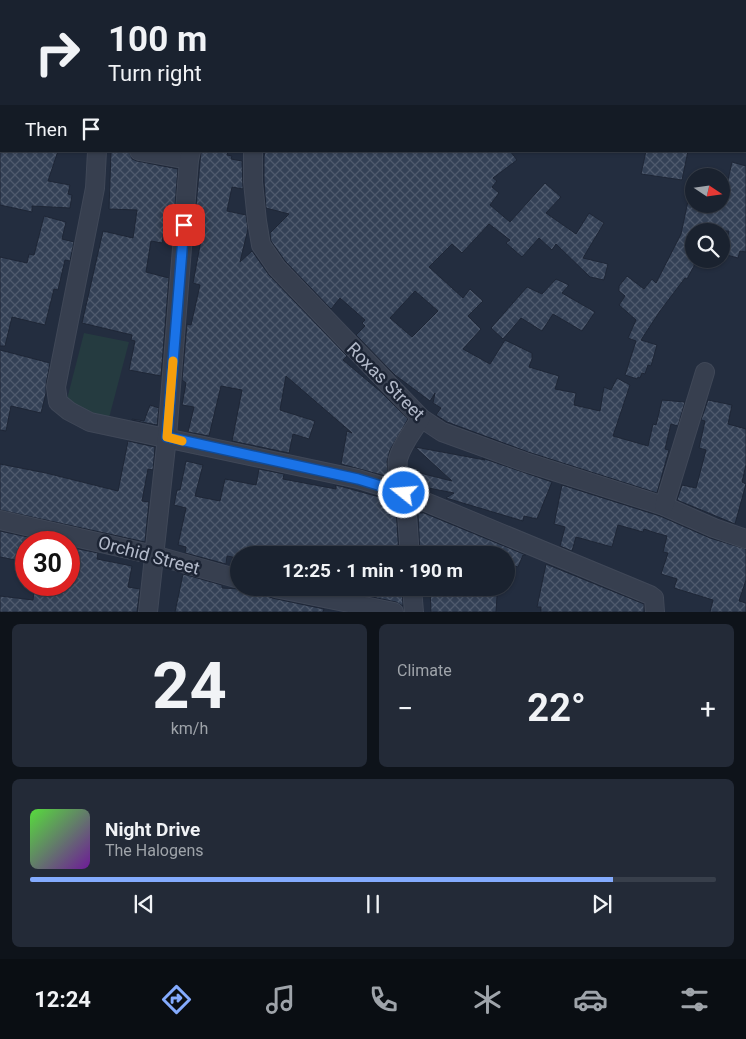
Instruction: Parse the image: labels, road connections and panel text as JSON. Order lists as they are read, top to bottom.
{
  "streets": {
    "street": ["Roxas Street", "Orchid Street"]
  },
  "north": "right",
  "page": {
    "turn": ["100 m", "Turn right"],
    "then": "Then",
    "limit": "30",
    "trip": "12:25 · 1 min · 190 m",
    "tile": [
      ["24", "km/h"],
      "Climate"
    ],
    "heat": ["−", "22°", "+"],
    "song": ["Night Drive", "The Halogens"],
    "tabs": "12:24"
  }
}
